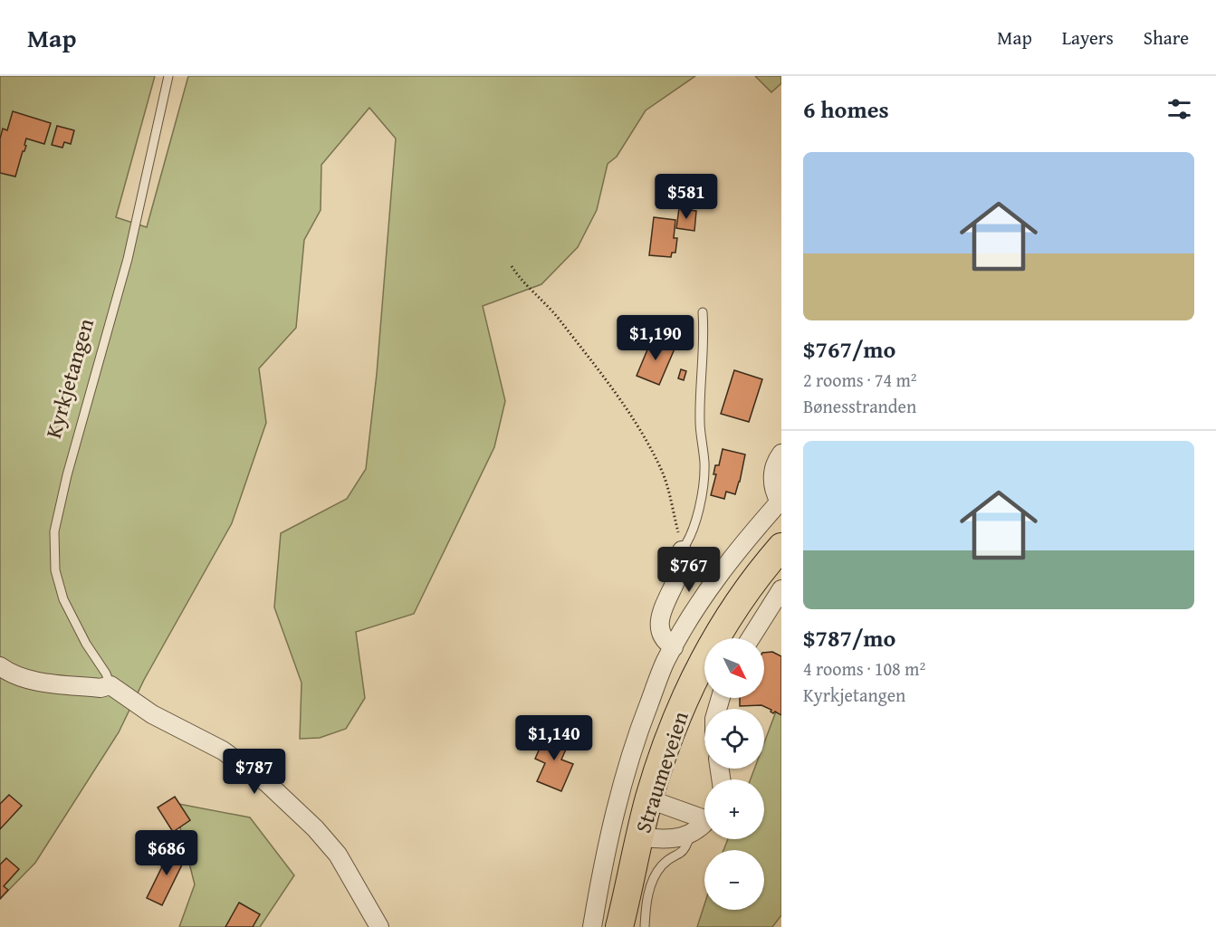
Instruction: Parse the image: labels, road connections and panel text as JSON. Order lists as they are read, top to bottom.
{
  "streets": {
    "main road": ["Straumeveien"],
    "street": ["Kyrkjetangen"]
  },
  "north": "bottom right",
  "page": {
    "header": "Map",
    "nav": ["Map", "Layers", "Share"],
    "heading": "6 homes",
    "list": [
      {
        "name": "$767/mo",
        "note": "2 rooms · 74 m² · Bønesstranden"
      },
      {
        "name": "$787/mo",
        "note": "4 rooms · 108 m² · Kyrkjetangen"
      }
    ],
    "price": [
      "$581",
      "$1,190",
      "$767",
      "$1,140",
      "$787",
      "$686"
    ],
    "map_buttons": ["+", "−"]
  }
}
